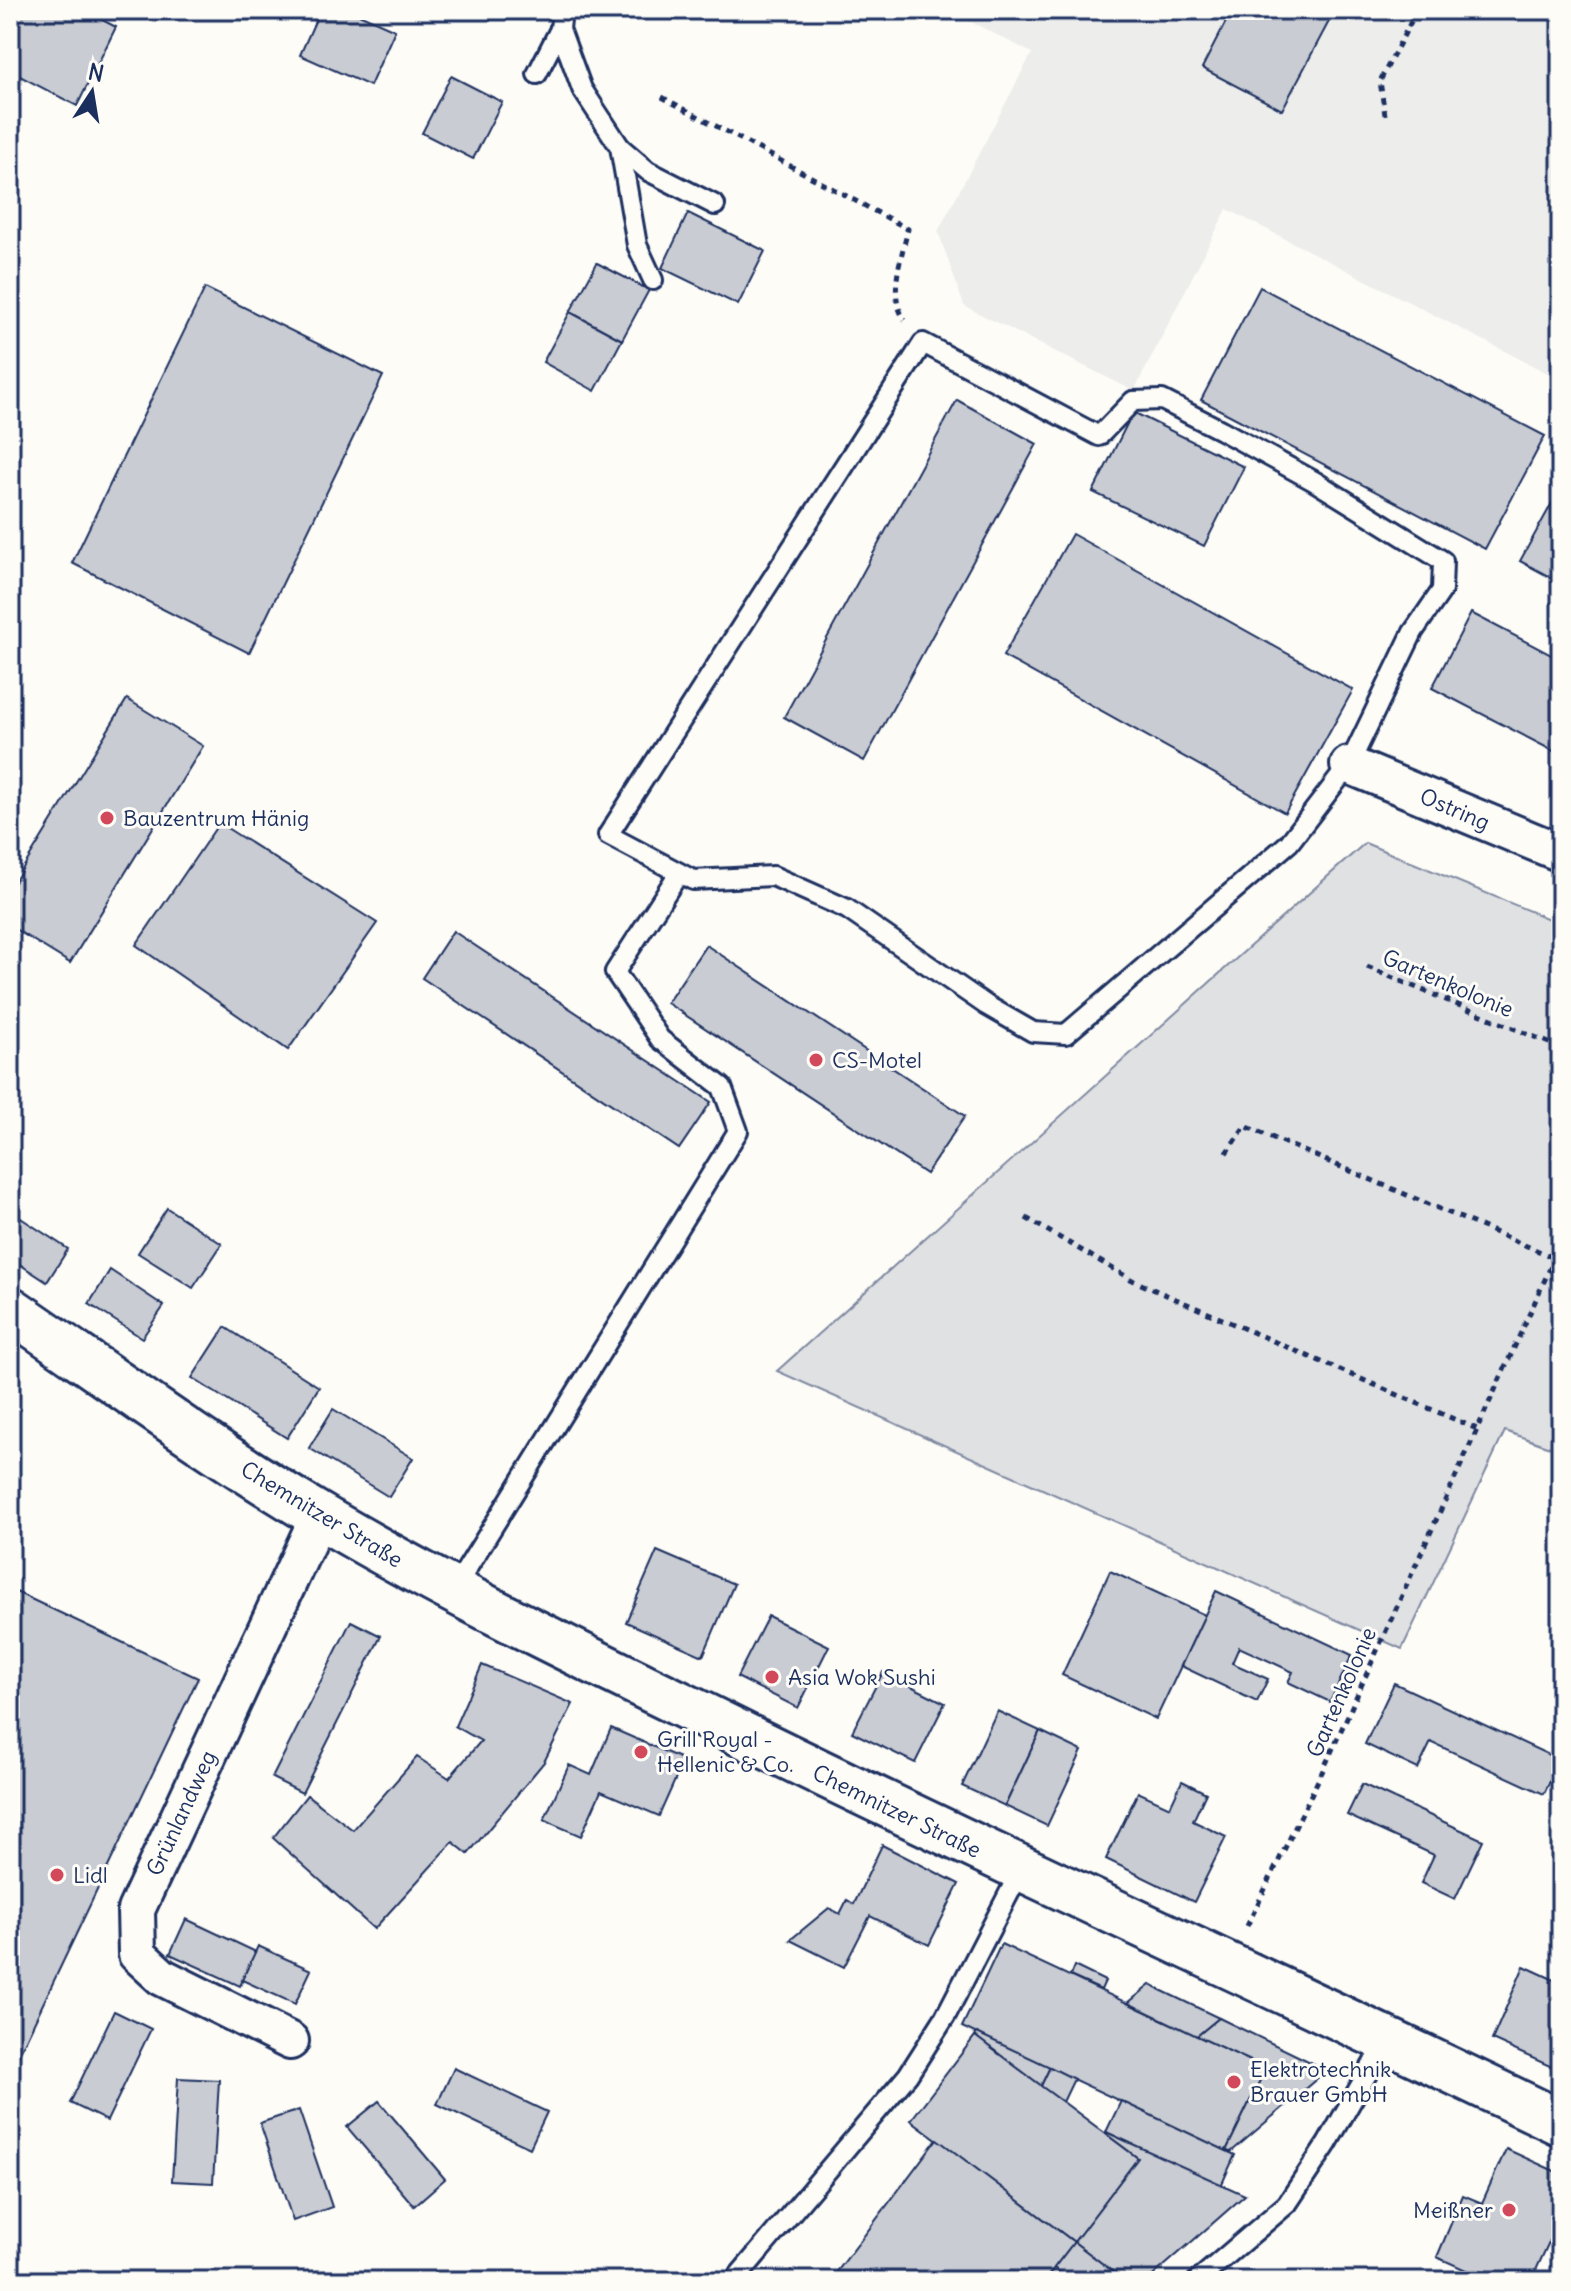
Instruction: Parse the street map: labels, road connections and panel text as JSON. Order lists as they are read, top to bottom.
{
  "streets": {
    "street": ["Ostring", "Chemnitzer Straße", "Grünlandweg"],
    "path": ["Gartenkolonie"]
  },
  "crossings": [
    ["Gartenkolonie", "Chemnitzer Straße"],
    ["Chemnitzer Straße", "Grünlandweg"]
  ],
  "places": [
    "Bauzentrum Hänig",
    "CS-Motel",
    "Asia Wok Sushi",
    "Grill Royal - Hellenic & Co.",
    "Lidl",
    "Elektrotechnik Brauer GmbH",
    "Meißner"
  ],
  "north": "top"
}
